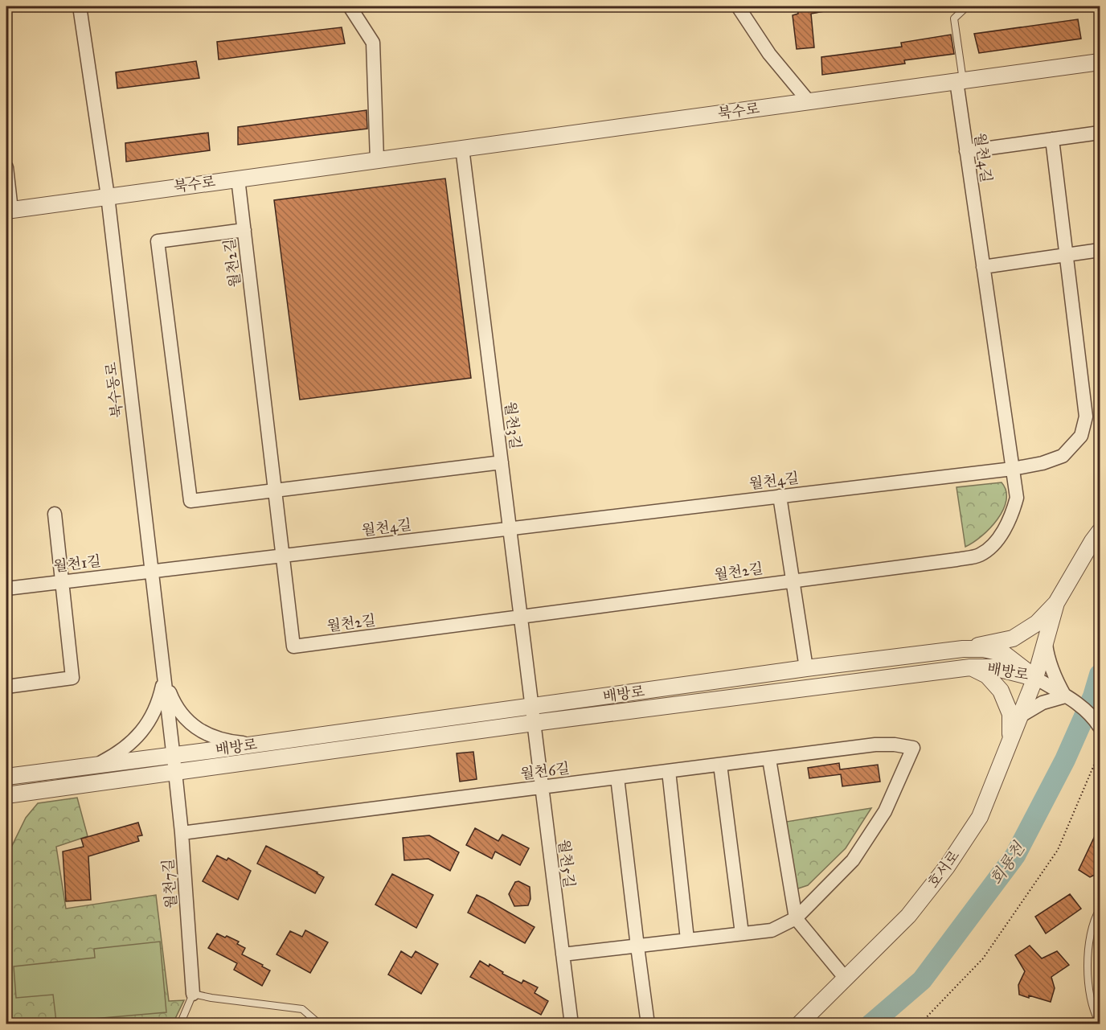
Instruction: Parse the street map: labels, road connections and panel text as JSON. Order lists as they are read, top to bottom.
{
  "streets": {
    "street": [
      "북수로",
      "월천4길",
      "월천2길",
      "북수동로",
      "월천3길",
      "월천1길",
      "배방로",
      "월천6길",
      "월천5길",
      "호서로",
      "월천7길"
    ]
  },
  "crossings": [
    ["북수로", "월천4길"],
    ["북수로", "월천2길"],
    ["북수로", "북수동로"],
    ["북수로", "월천3길"],
    ["월천4길", "월천2길"],
    ["월천4길", "북수동로"],
    ["월천4길", "월천3길"],
    ["월천4길", "월천1길"],
    ["월천2길", "월천3길"],
    ["북수동로", "월천1길"],
    ["북수동로", "배방로"],
    ["북수동로", "월천7길"],
    ["월천3길", "배방로"],
    ["월천3길", "월천5길"],
    ["배방로", "월천5길"],
    ["배방로", "호서로"],
    ["배방로", "월천7길"],
    ["월천6길", "월천5길"],
    ["월천6길", "월천7길"]
  ],
  "water": ["회룡천"]
}
